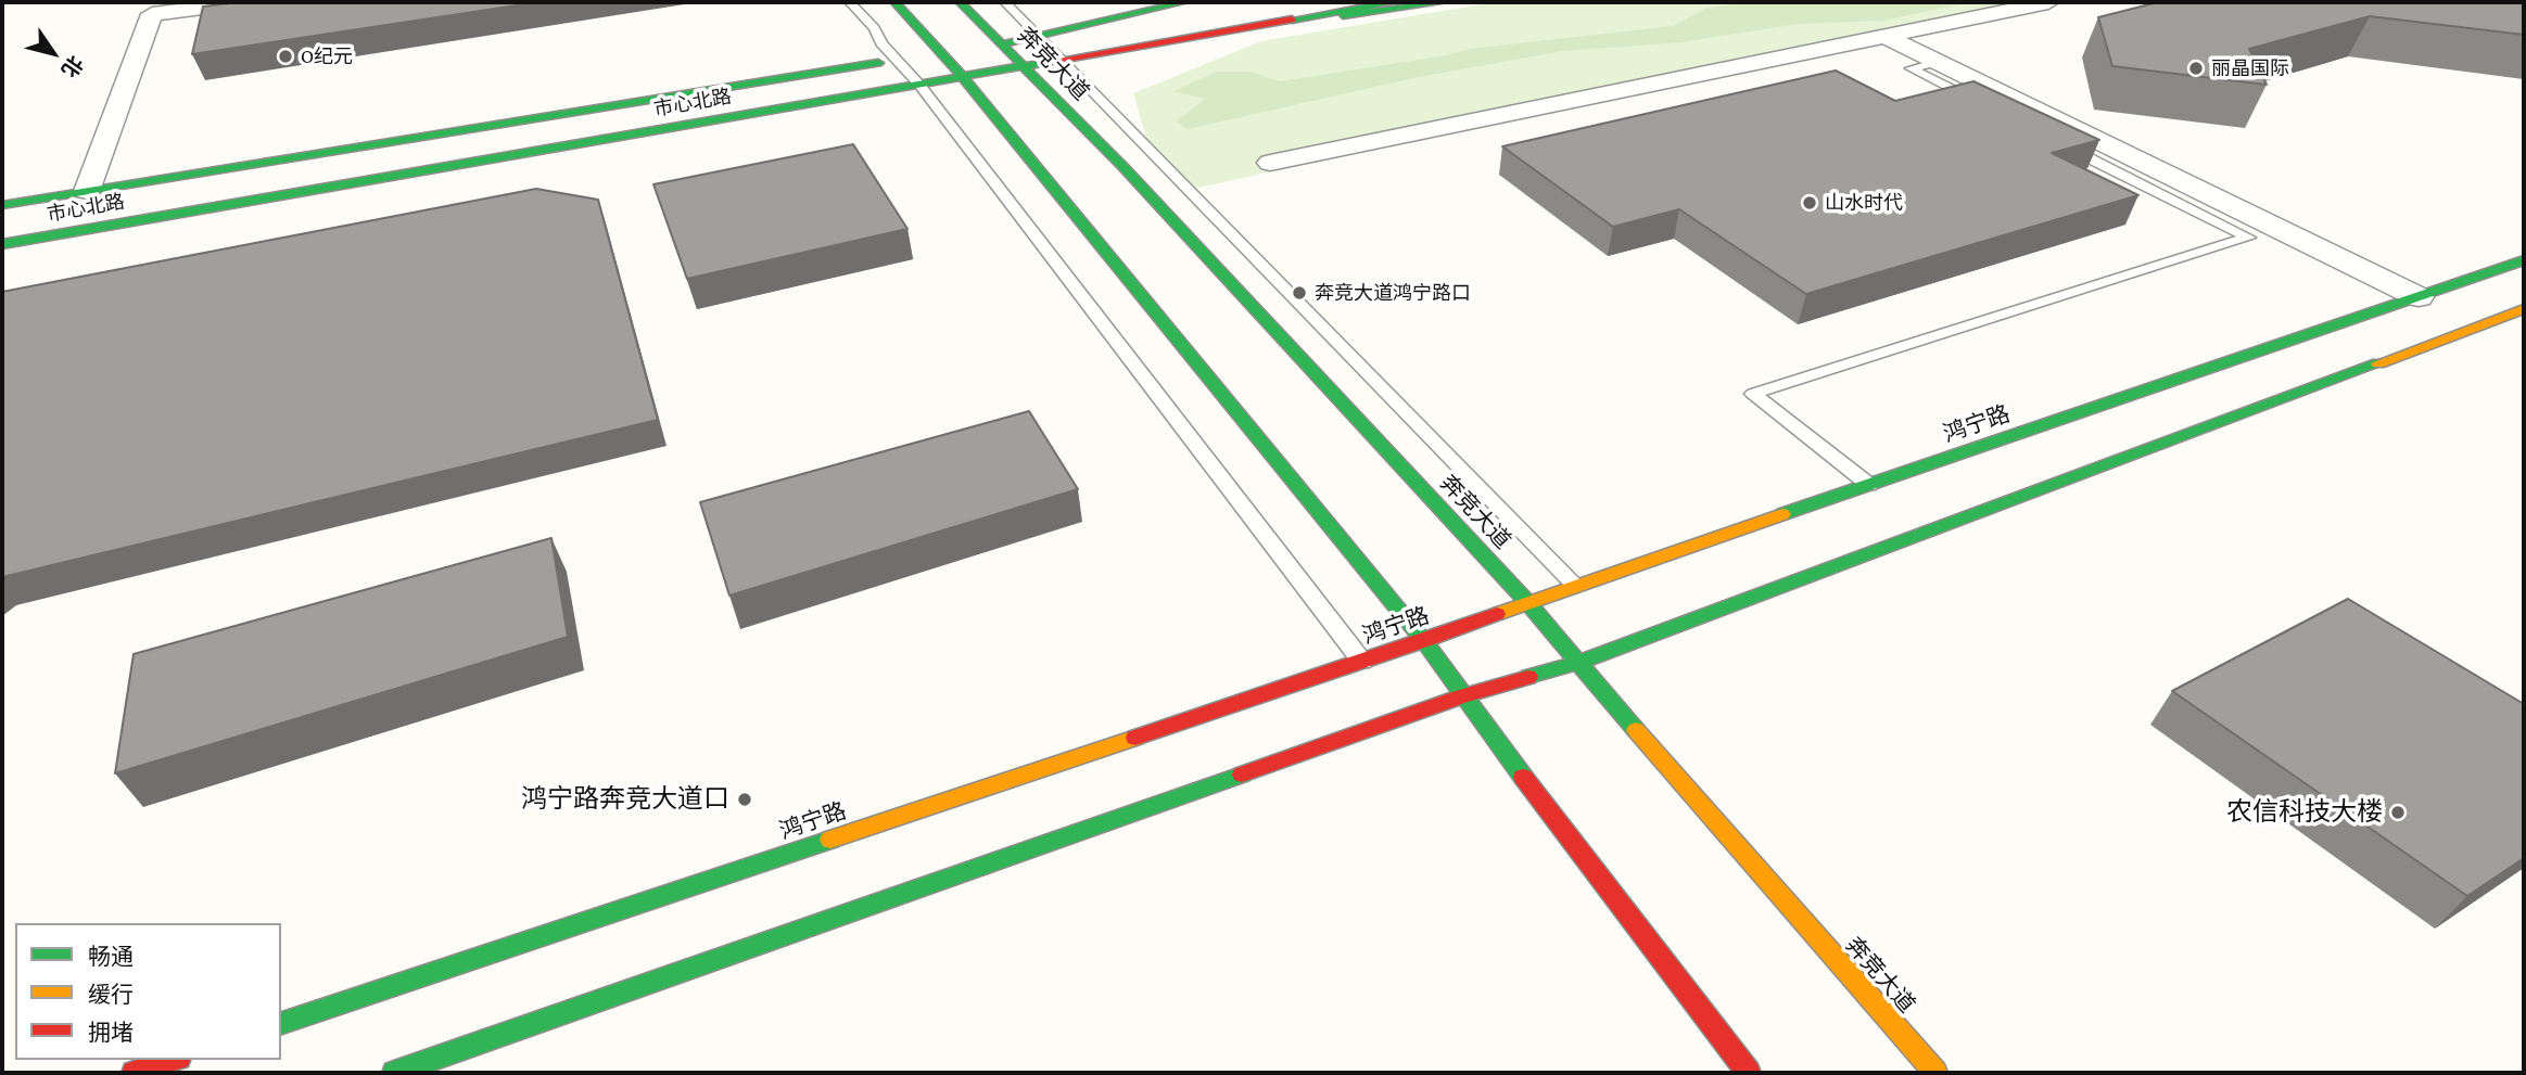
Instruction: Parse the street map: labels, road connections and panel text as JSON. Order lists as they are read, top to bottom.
{
  "streets": {
    "main road": ["奔竞大道", "市心北路", "鸿宁路"]
  },
  "crossings": [
    ["奔竞大道", "市心北路"],
    ["奔竞大道", "鸿宁路"]
  ],
  "places": [
    "O纪元",
    "丽晶国际",
    "山水时代",
    "奔竞大道鸿宁路口",
    "鸿宁路奔竞大道口",
    "农信科技大楼"
  ],
  "legend": ["畅通", "缓行", "拥堵"],
  "north": "bottom right"
}
